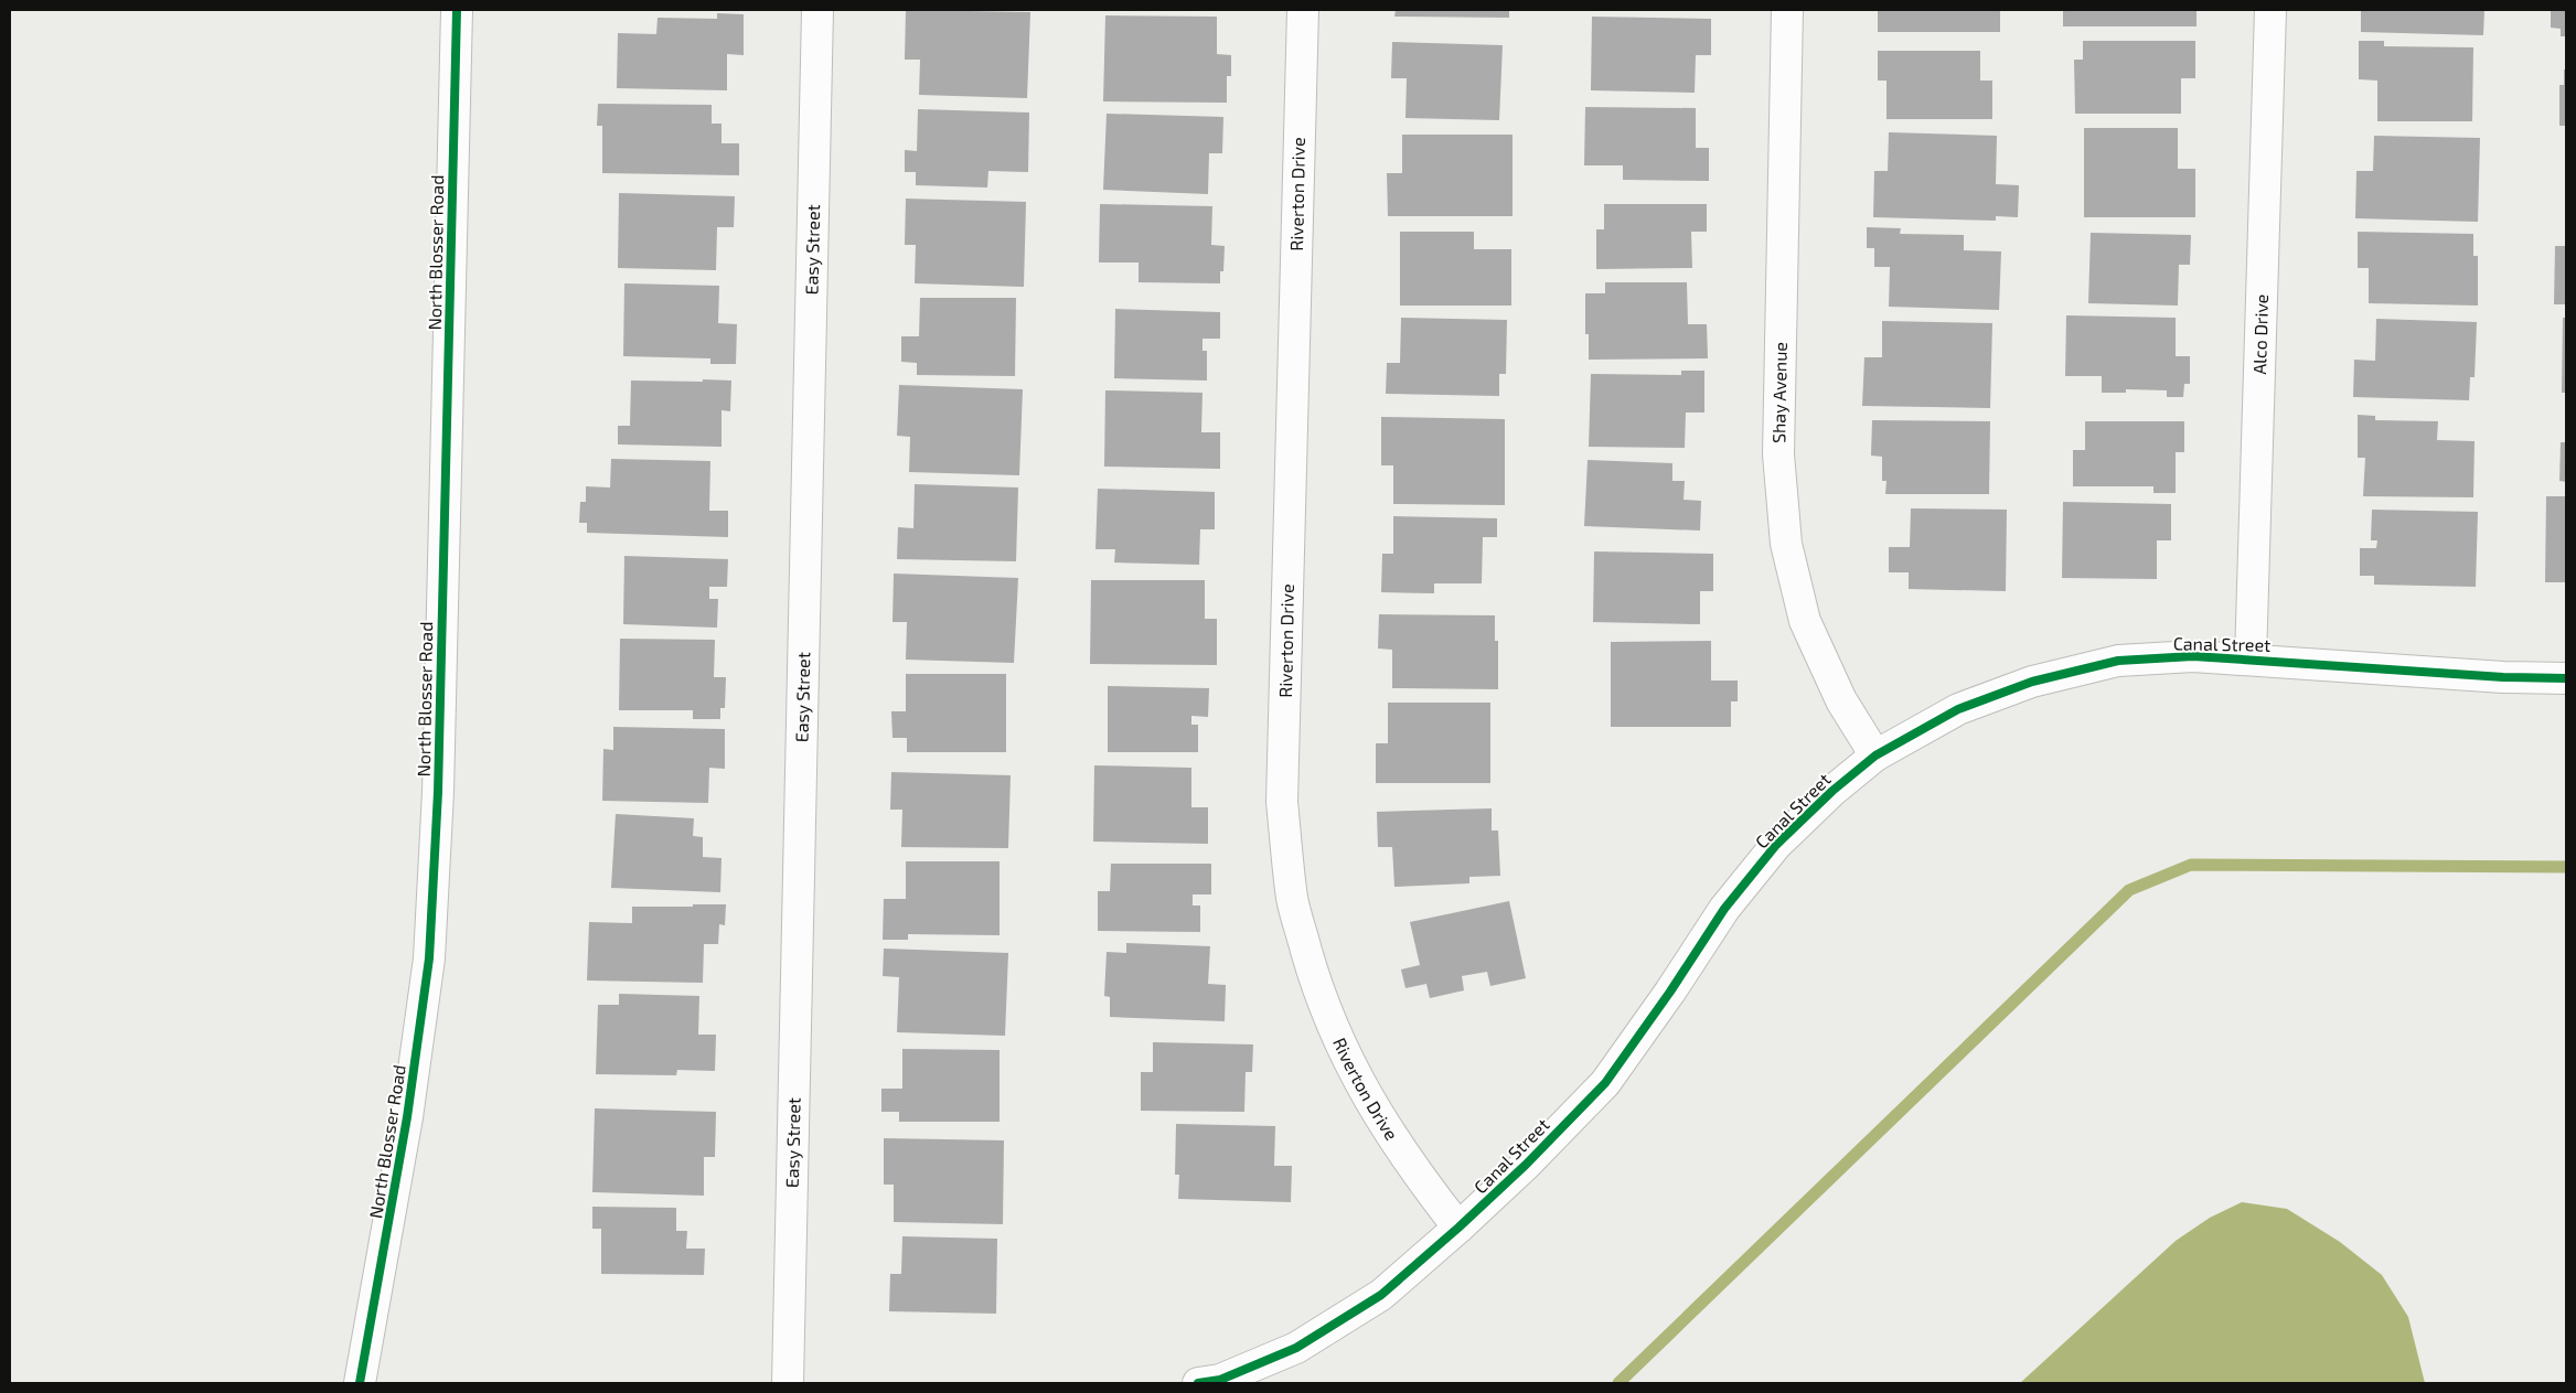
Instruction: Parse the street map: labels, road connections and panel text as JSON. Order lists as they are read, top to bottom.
{
  "streets": {
    "street": [
      "Riverton Drive",
      "Easy Street",
      "North Blosser Road",
      "Alco Drive",
      "Shay Avenue",
      "Canal Street"
    ]
  },
  "crossings": [
    ["Riverton Drive", "Canal Street"],
    ["Alco Drive", "Canal Street"],
    ["Shay Avenue", "Canal Street"]
  ]
}
